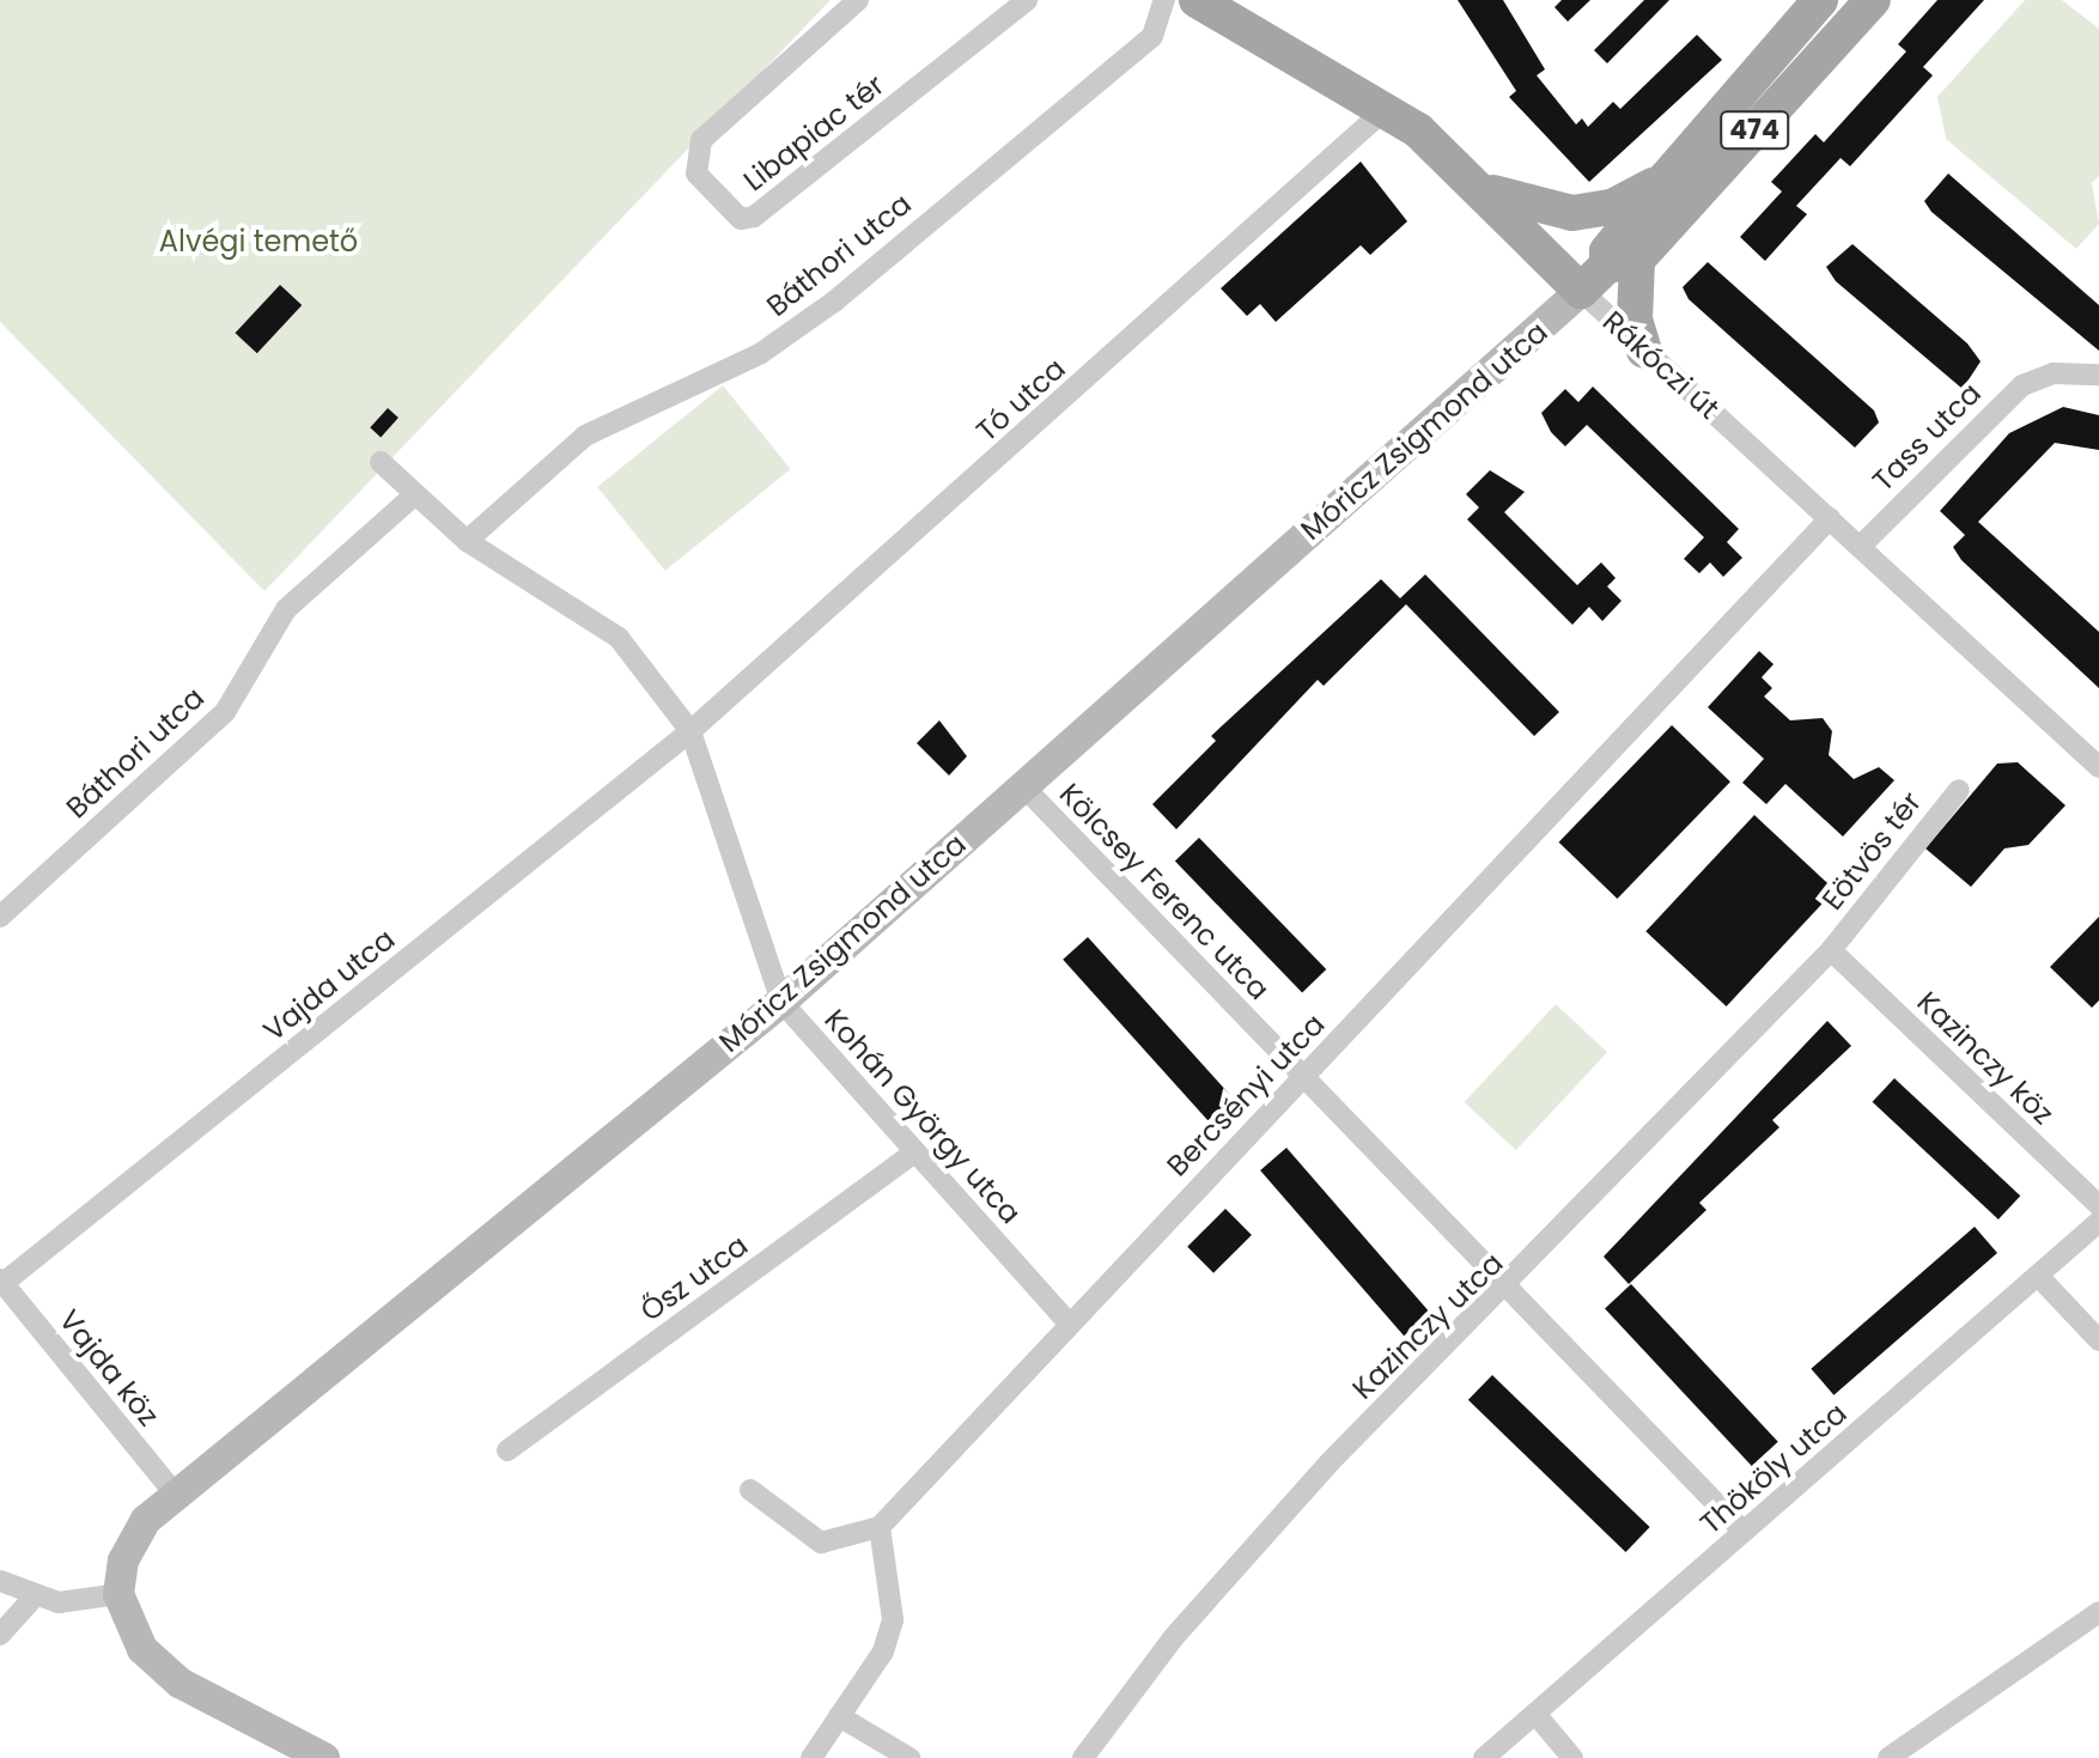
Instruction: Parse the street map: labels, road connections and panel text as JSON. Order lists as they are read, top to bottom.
{
  "streets": {
    "main road": ["474", "Rákóczi út", "Móricz Zsigmond utca"],
    "street": [
      "Libapiac tér",
      "Báthori utca",
      "Tó utca",
      "Tass utca",
      "Eötvös tér",
      "Kölcsey Ferenc utca",
      "Vajda utca",
      "Kazinczy köz",
      "Bercsényi utca",
      "Kohán György utca",
      "Ősz utca",
      "Kazinczy utca",
      "Vajda köz",
      "Thököly utca"
    ]
  },
  "crossings": [
    ["474", "Rákóczi út"],
    ["474", "Móricz Zsigmond utca"],
    ["Báthori utca", "Kohán György utca"],
    ["Rákóczi út", "Tó utca"],
    ["Rákóczi út", "Móricz Zsigmond utca"],
    ["Rákóczi út", "Tass utca"],
    ["Rákóczi út", "Bercsényi utca"],
    ["Tó utca", "Vajda utca"],
    ["Tó utca", "Kohán György utca"],
    ["Móricz Zsigmond utca", "Kölcsey Ferenc utca"],
    ["Móricz Zsigmond utca", "Kohán György utca"],
    ["Móricz Zsigmond utca", "Vajda köz"],
    ["Eötvös tér", "Kazinczy köz"],
    ["Eötvös tér", "Kazinczy utca"],
    ["Kölcsey Ferenc utca", "Bercsényi utca"],
    ["Kölcsey Ferenc utca", "Kazinczy utca"],
    ["Kölcsey Ferenc utca", "Thököly utca"],
    ["Vajda utca", "Kohán György utca"],
    ["Vajda utca", "Vajda köz"],
    ["Kazinczy köz", "Kazinczy utca"],
    ["Bercsényi utca", "Kohán György utca"],
    ["Kohán György utca", "Ősz utca"]
  ],
  "parks": ["Alvégi temető"]
}
